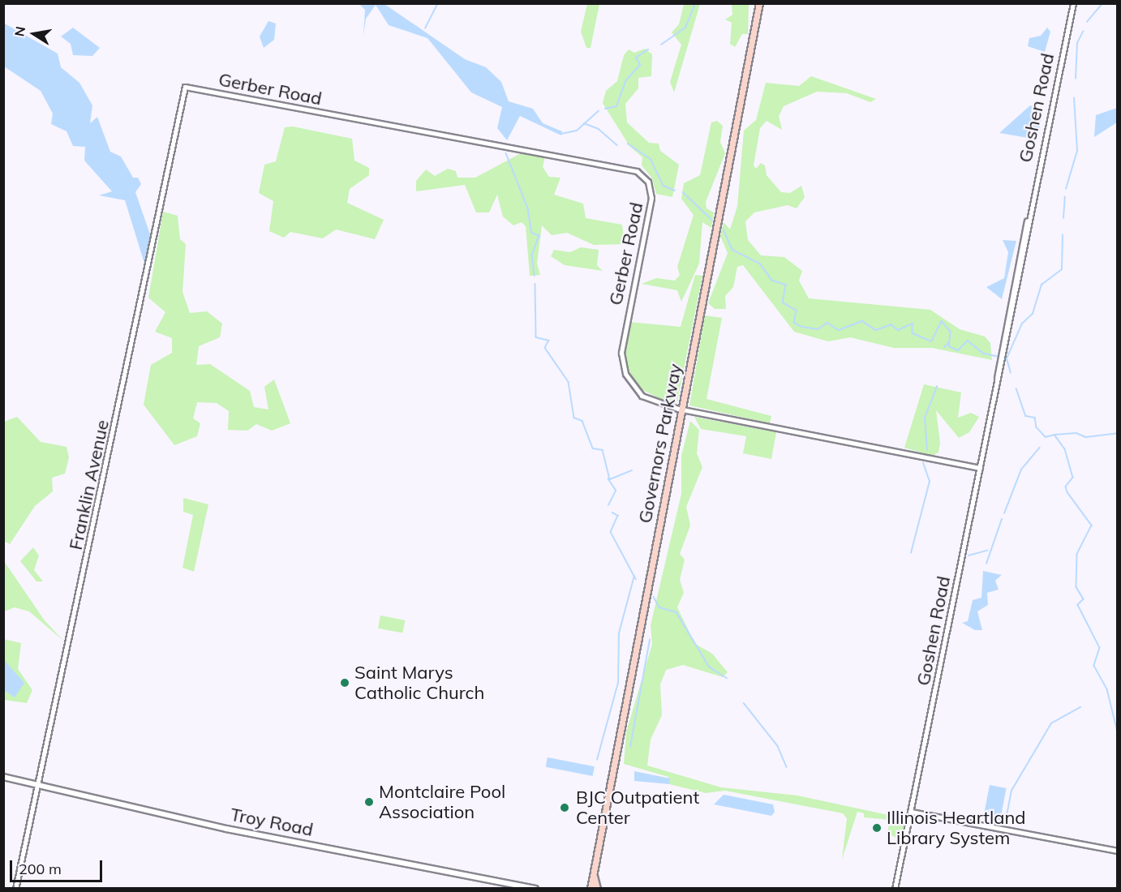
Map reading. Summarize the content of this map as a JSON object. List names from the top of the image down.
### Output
{
  "streets": {
    "main road": ["Governors Parkway", "Troy Road"],
    "street": ["Gerber Road", "Goshen Road", "Franklin Avenue"]
  },
  "crossings": [
    ["Gerber Road", "Goshen Road"],
    ["Gerber Road", "Governors Parkway"],
    ["Gerber Road", "Franklin Avenue"],
    ["Franklin Avenue", "Troy Road"]
  ],
  "places": [
    "Saint Marys Catholic Church",
    "Montclaire Pool Association",
    "BJC Outpatient Center",
    "Illinois Heartland Library System"
  ],
  "scale_bar": "200 m",
  "north": "left"
}
